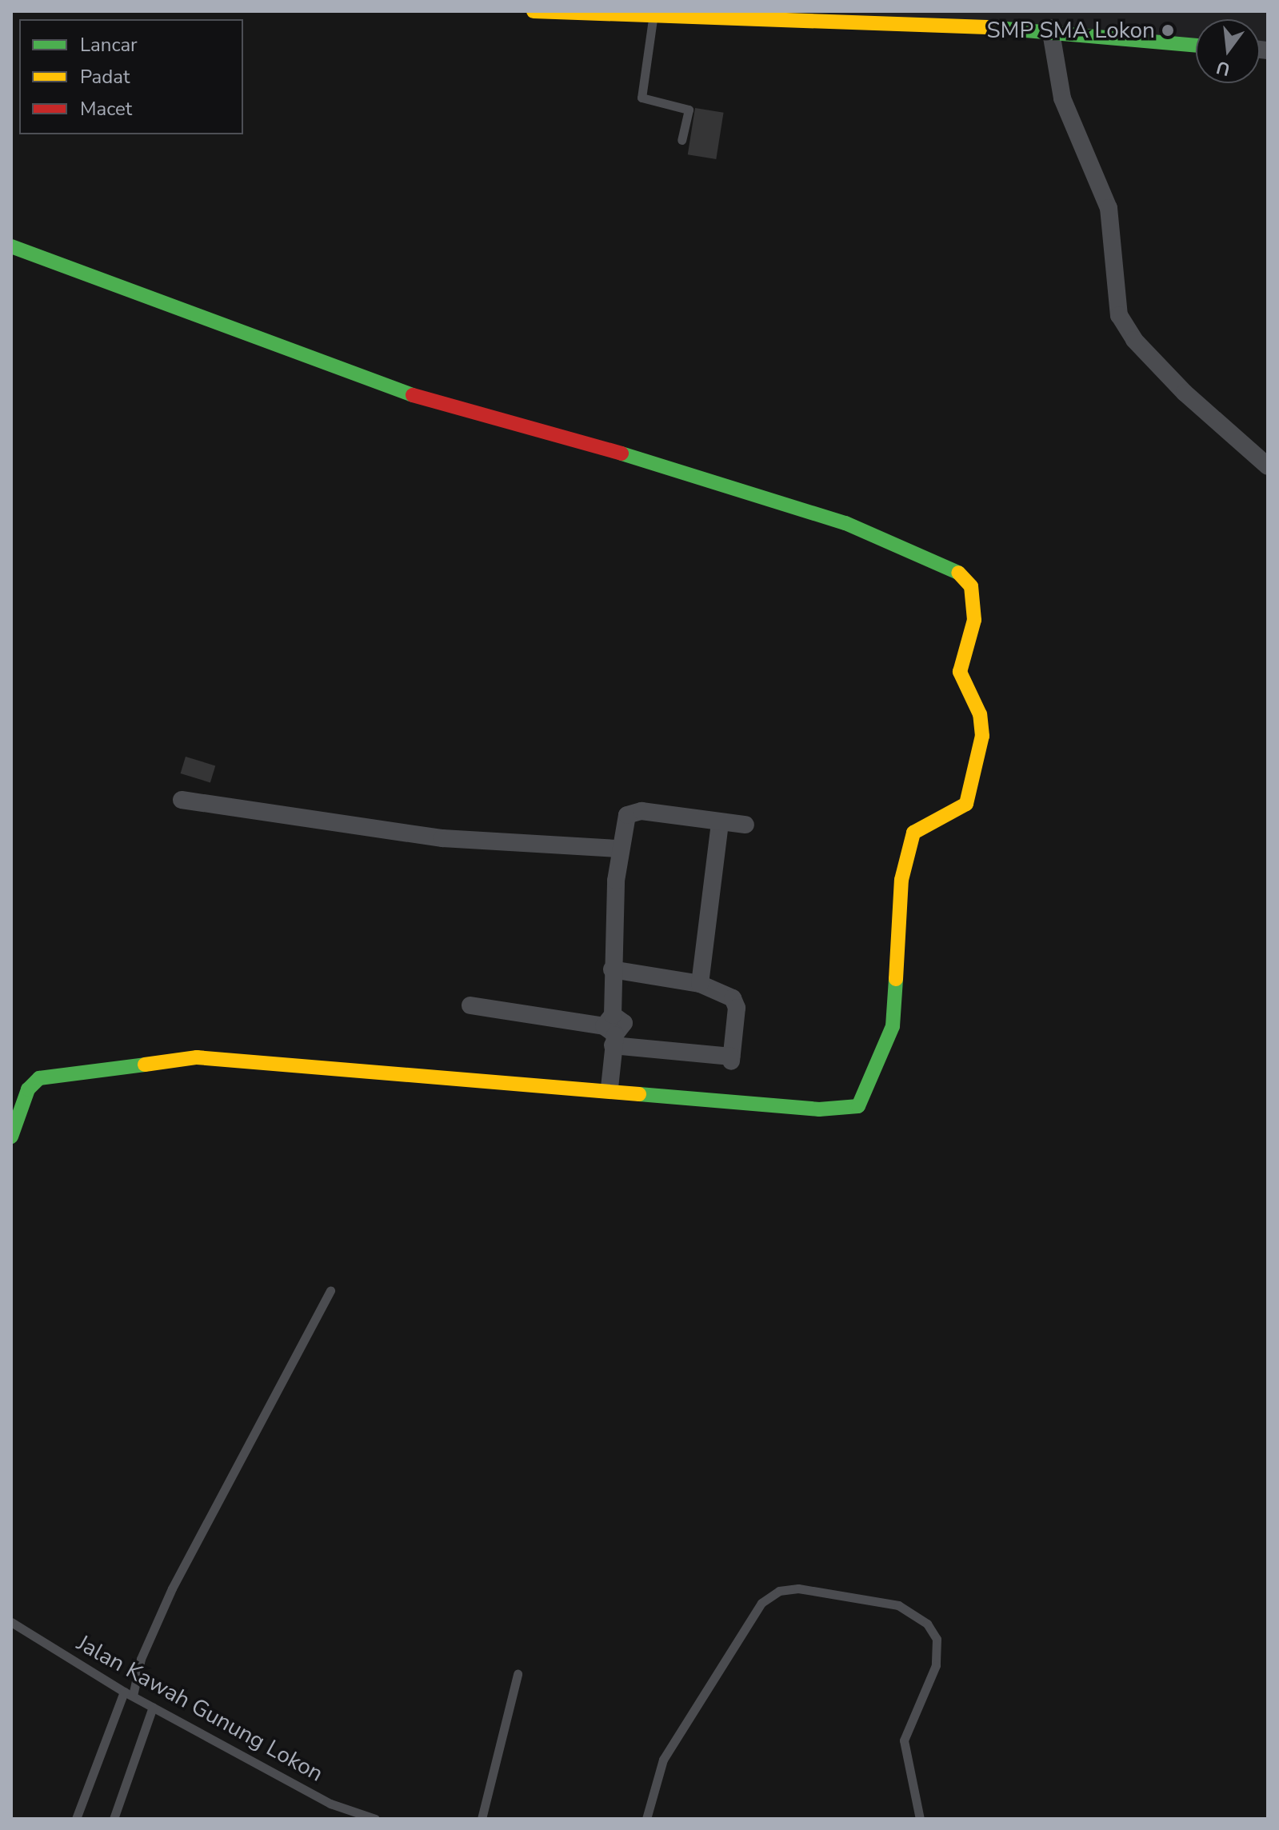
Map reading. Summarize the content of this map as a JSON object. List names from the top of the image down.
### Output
{
  "streets": {
    "lane": ["Jalan Kawah Gunung Lokon"]
  },
  "places": ["SMP SMA Lokon"],
  "legend": ["Lancar", "Padat", "Macet"],
  "north": "bottom"
}
